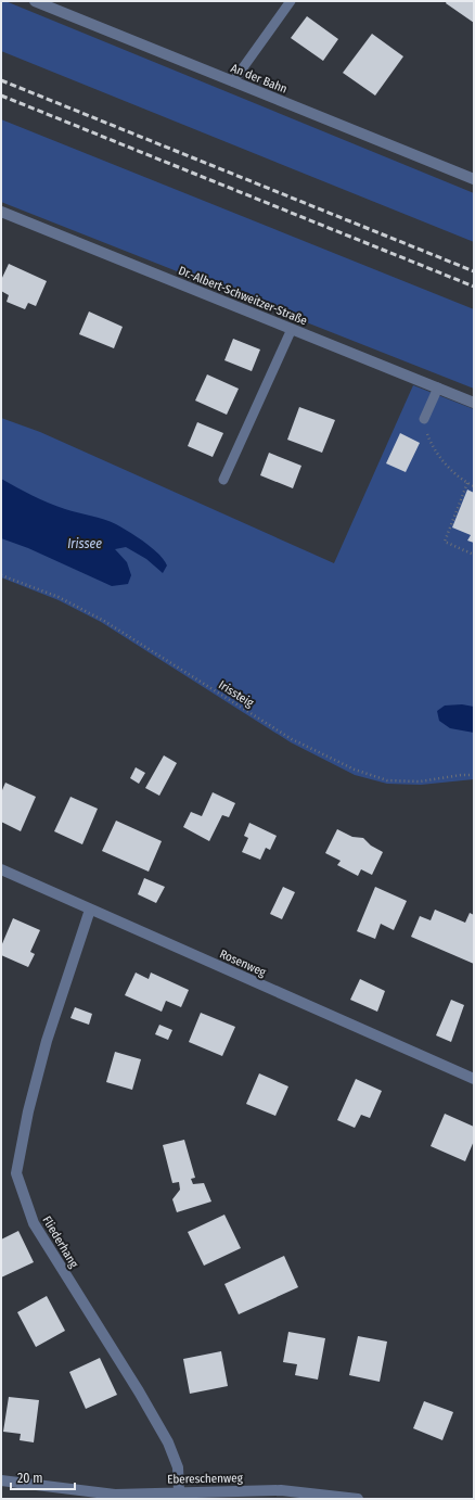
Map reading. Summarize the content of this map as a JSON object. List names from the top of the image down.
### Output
{
  "streets": {
    "street": [
      "An der Bahn",
      "Dr.-Albert-Schweitzer-Straße",
      "Rosenweg",
      "Fliederhang",
      "Ebereschenweg"
    ],
    "path": ["Irissteig"]
  },
  "crossings": [
    ["Rosenweg", "Fliederhang"],
    ["Fliederhang", "Ebereschenweg"]
  ],
  "water": ["Irissee"],
  "scale_bar": "20 m"
}
